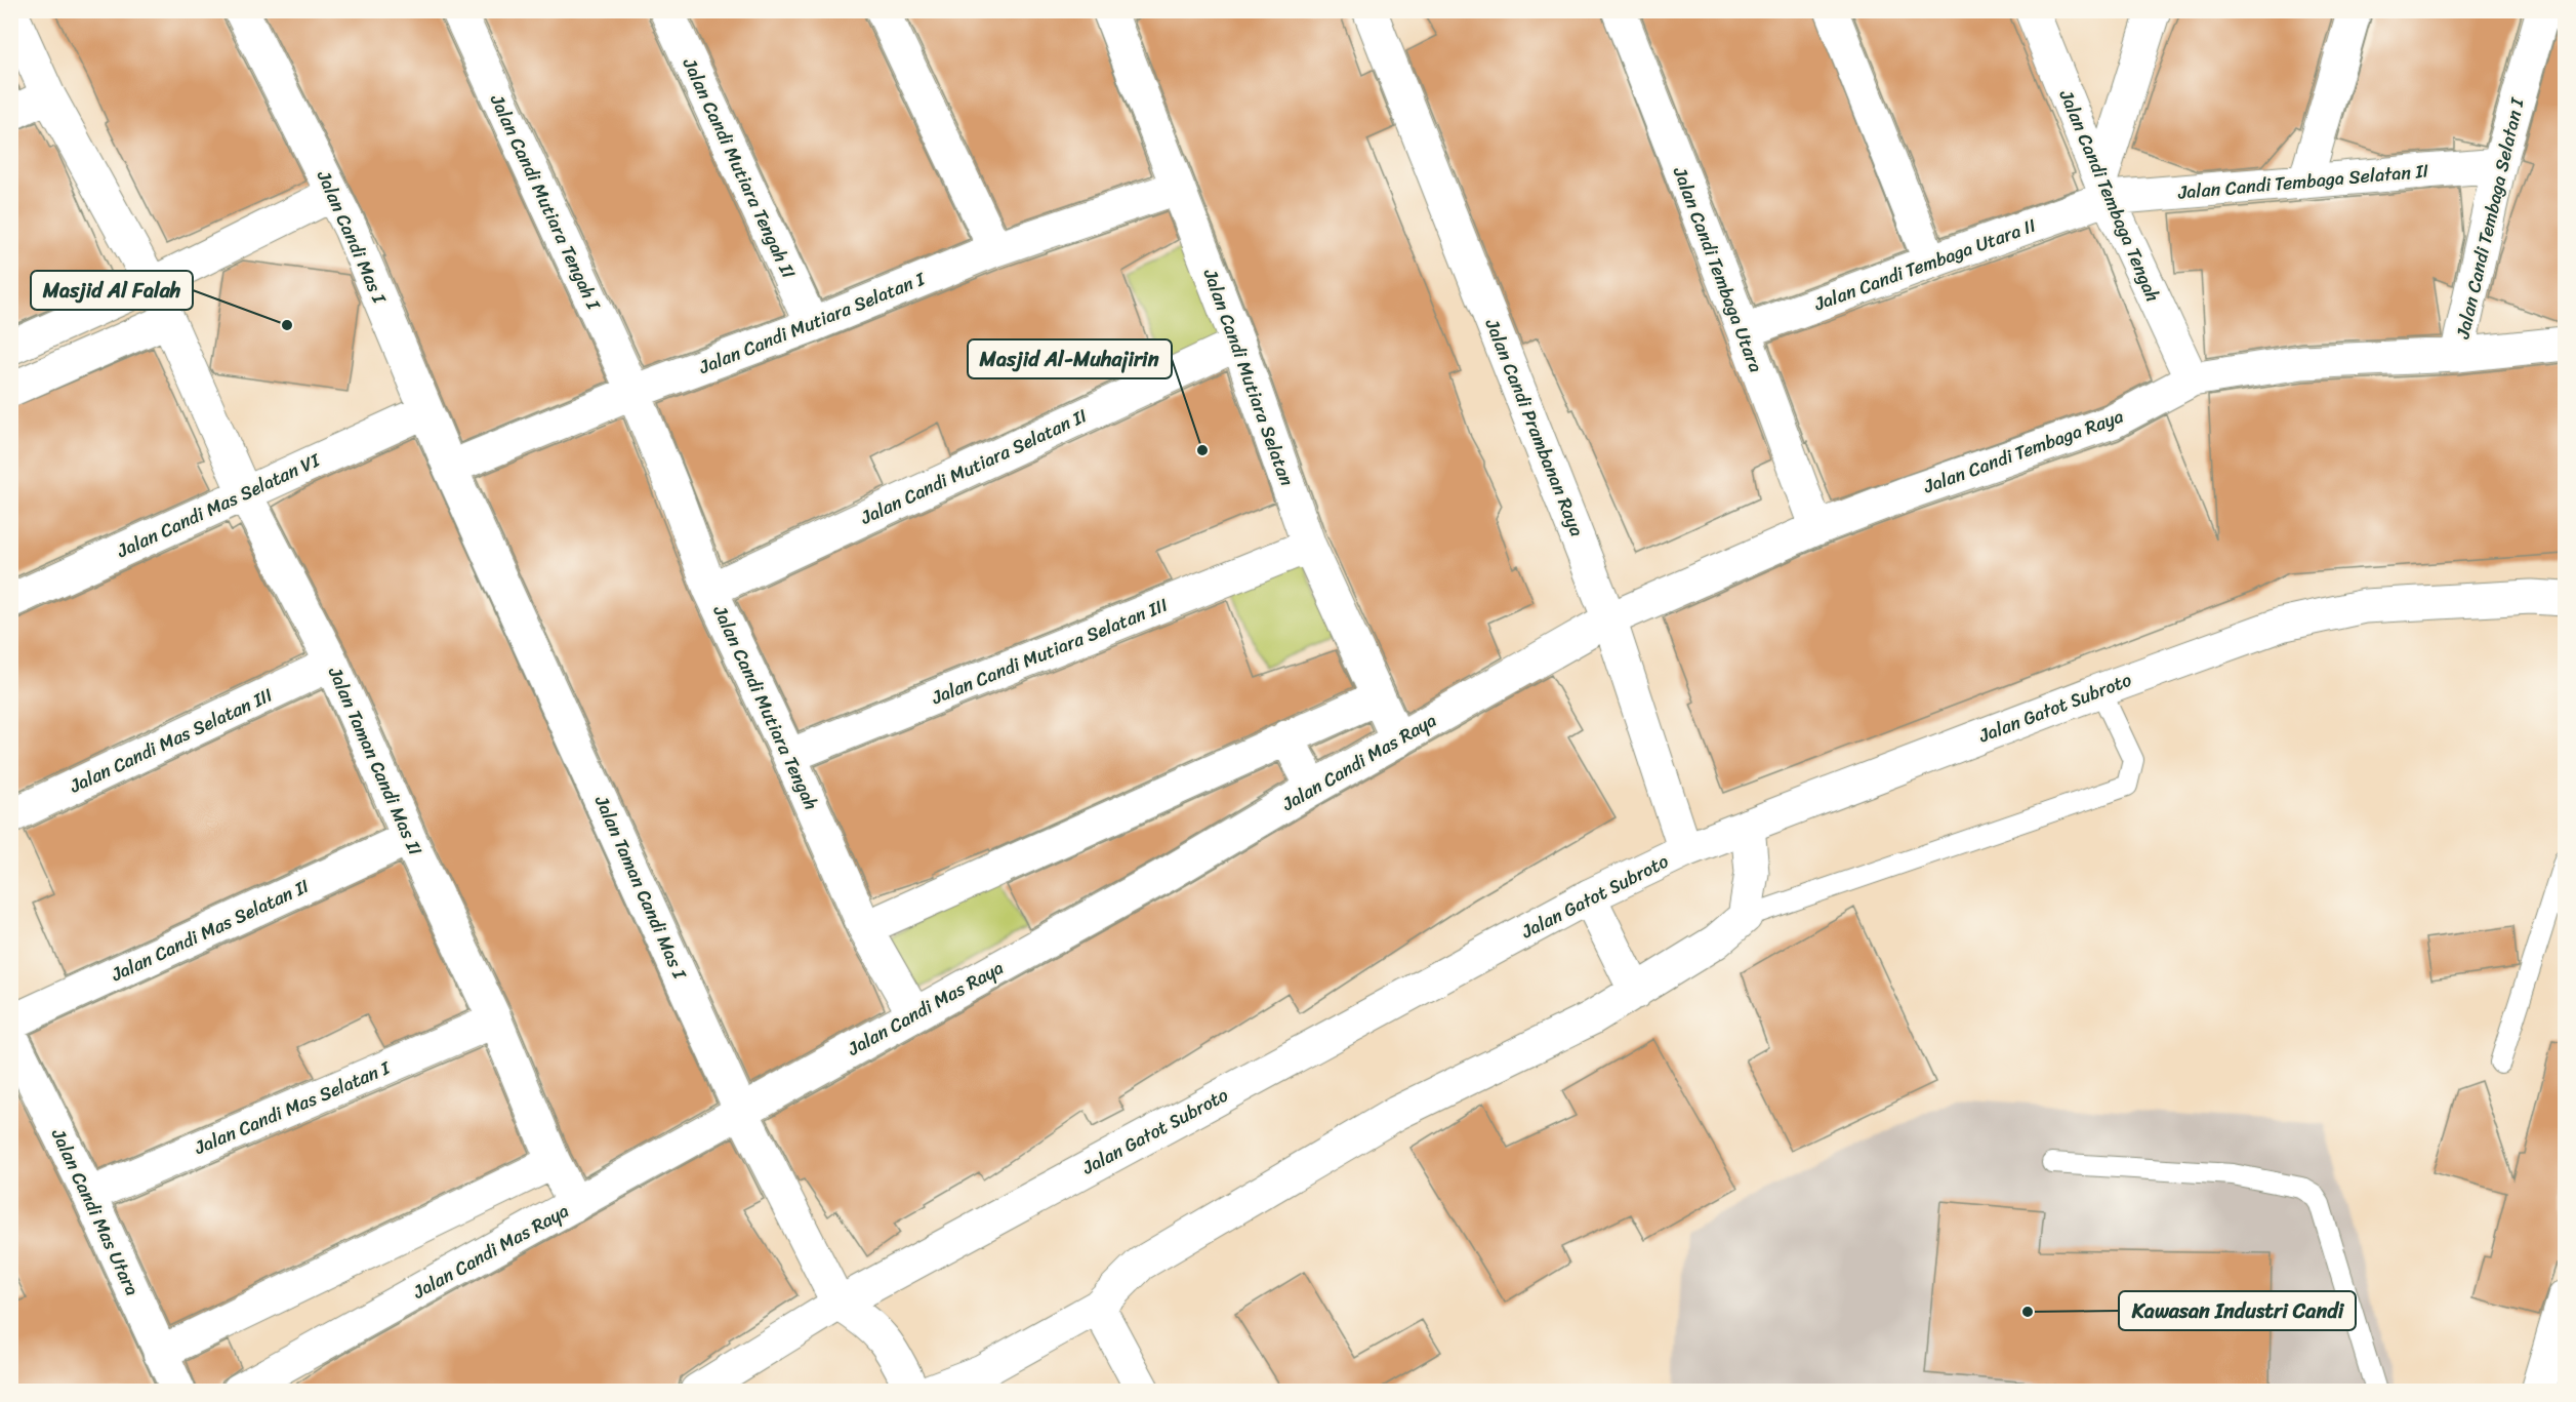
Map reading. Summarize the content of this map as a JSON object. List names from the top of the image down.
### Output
{
  "streets": {
    "street": [
      "Jalan Candi Mutiara Tengah II",
      "Jalan Candi Tembaga Selatan II",
      "Jalan Candi Tembaga Tengah",
      "Jalan Candi Mutiara Tengah I",
      "Jalan Candi Tembaga Selatan I",
      "Jalan Candi Mas I",
      "Jalan Candi Tembaga Utara II",
      "Jalan Candi Tembaga Utara",
      "Jalan Candi Mutiara Selatan I",
      "Jalan Candi Mutiara Selatan",
      "Jalan Candi Prambanan Raya",
      "Jalan Candi Tembaga Raya",
      "Jalan Candi Mutiara Selatan II",
      "Jalan Candi Mas Selatan VI",
      "Jalan Candi Mutiara Selatan III",
      "Jalan Candi Mutiara Tengah",
      "Jalan Gatot Subroto",
      "Jalan Candi Mas Selatan III",
      "Jalan Taman Candi Mas II",
      "Jalan Candi Mas Raya",
      "Jalan Taman Candi Mas I",
      "Jalan Candi Mas Selatan II",
      "Jalan Candi Mas Selatan I",
      "Jalan Candi Mas Utara"
    ]
  },
  "crossings": [
    ["Jalan Candi Mutiara Tengah II", "Jalan Candi Mutiara Selatan I"],
    ["Jalan Candi Tembaga Selatan II", "Jalan Candi Tembaga Tengah"],
    ["Jalan Candi Tembaga Selatan II", "Jalan Candi Tembaga Selatan I"],
    ["Jalan Candi Tembaga Selatan II", "Jalan Candi Tembaga Utara II"],
    ["Jalan Candi Tembaga Tengah", "Jalan Candi Tembaga Utara II"],
    ["Jalan Candi Tembaga Tengah", "Jalan Candi Tembaga Raya"],
    ["Jalan Candi Mutiara Tengah I", "Jalan Candi Mutiara Selatan I"],
    ["Jalan Candi Mutiara Tengah I", "Jalan Candi Mutiara Tengah"],
    ["Jalan Candi Tembaga Selatan I", "Jalan Candi Tembaga Raya"],
    ["Jalan Candi Mas I", "Jalan Candi Mutiara Selatan I"],
    ["Jalan Candi Mas I", "Jalan Candi Mas Selatan VI"],
    ["Jalan Candi Mas I", "Jalan Taman Candi Mas I"],
    ["Jalan Candi Tembaga Utara II", "Jalan Candi Tembaga Utara"],
    ["Jalan Candi Tembaga Utara", "Jalan Candi Tembaga Raya"],
    ["Jalan Candi Mutiara Selatan I", "Jalan Candi Mutiara Selatan"],
    ["Jalan Candi Mutiara Selatan I", "Jalan Candi Mutiara Tengah"],
    ["Jalan Candi Mutiara Selatan I", "Jalan Taman Candi Mas I"],
    ["Jalan Candi Mutiara Selatan", "Jalan Candi Mutiara Selatan II"],
    ["Jalan Candi Mutiara Selatan", "Jalan Candi Mutiara Selatan III"],
    ["Jalan Candi Mutiara Selatan", "Jalan Candi Mas Raya"],
    ["Jalan Candi Prambanan Raya", "Jalan Candi Tembaga Raya"],
    ["Jalan Candi Prambanan Raya", "Jalan Gatot Subroto"],
    ["Jalan Candi Prambanan Raya", "Jalan Candi Mas Raya"],
    ["Jalan Candi Tembaga Raya", "Jalan Candi Mas Raya"],
    ["Jalan Candi Mutiara Selatan II", "Jalan Candi Mutiara Tengah"],
    ["Jalan Candi Mas Selatan VI", "Jalan Taman Candi Mas II"],
    ["Jalan Candi Mutiara Selatan III", "Jalan Candi Mutiara Tengah"],
    ["Jalan Candi Mutiara Tengah", "Jalan Candi Mas Raya"],
    ["Jalan Gatot Subroto", "Jalan Taman Candi Mas I"],
    ["Jalan Candi Mas Selatan III", "Jalan Taman Candi Mas II"],
    ["Jalan Taman Candi Mas II", "Jalan Candi Mas Raya"],
    ["Jalan Taman Candi Mas II", "Jalan Candi Mas Selatan II"],
    ["Jalan Taman Candi Mas II", "Jalan Candi Mas Selatan I"],
    ["Jalan Candi Mas Raya", "Jalan Taman Candi Mas I"],
    ["Jalan Candi Mas Selatan I", "Jalan Candi Mas Utara"]
  ],
  "places": ["Masjid Al Falah", "Masjid Al-Muhajirin", "Kawasan Industri Candi"]
}
